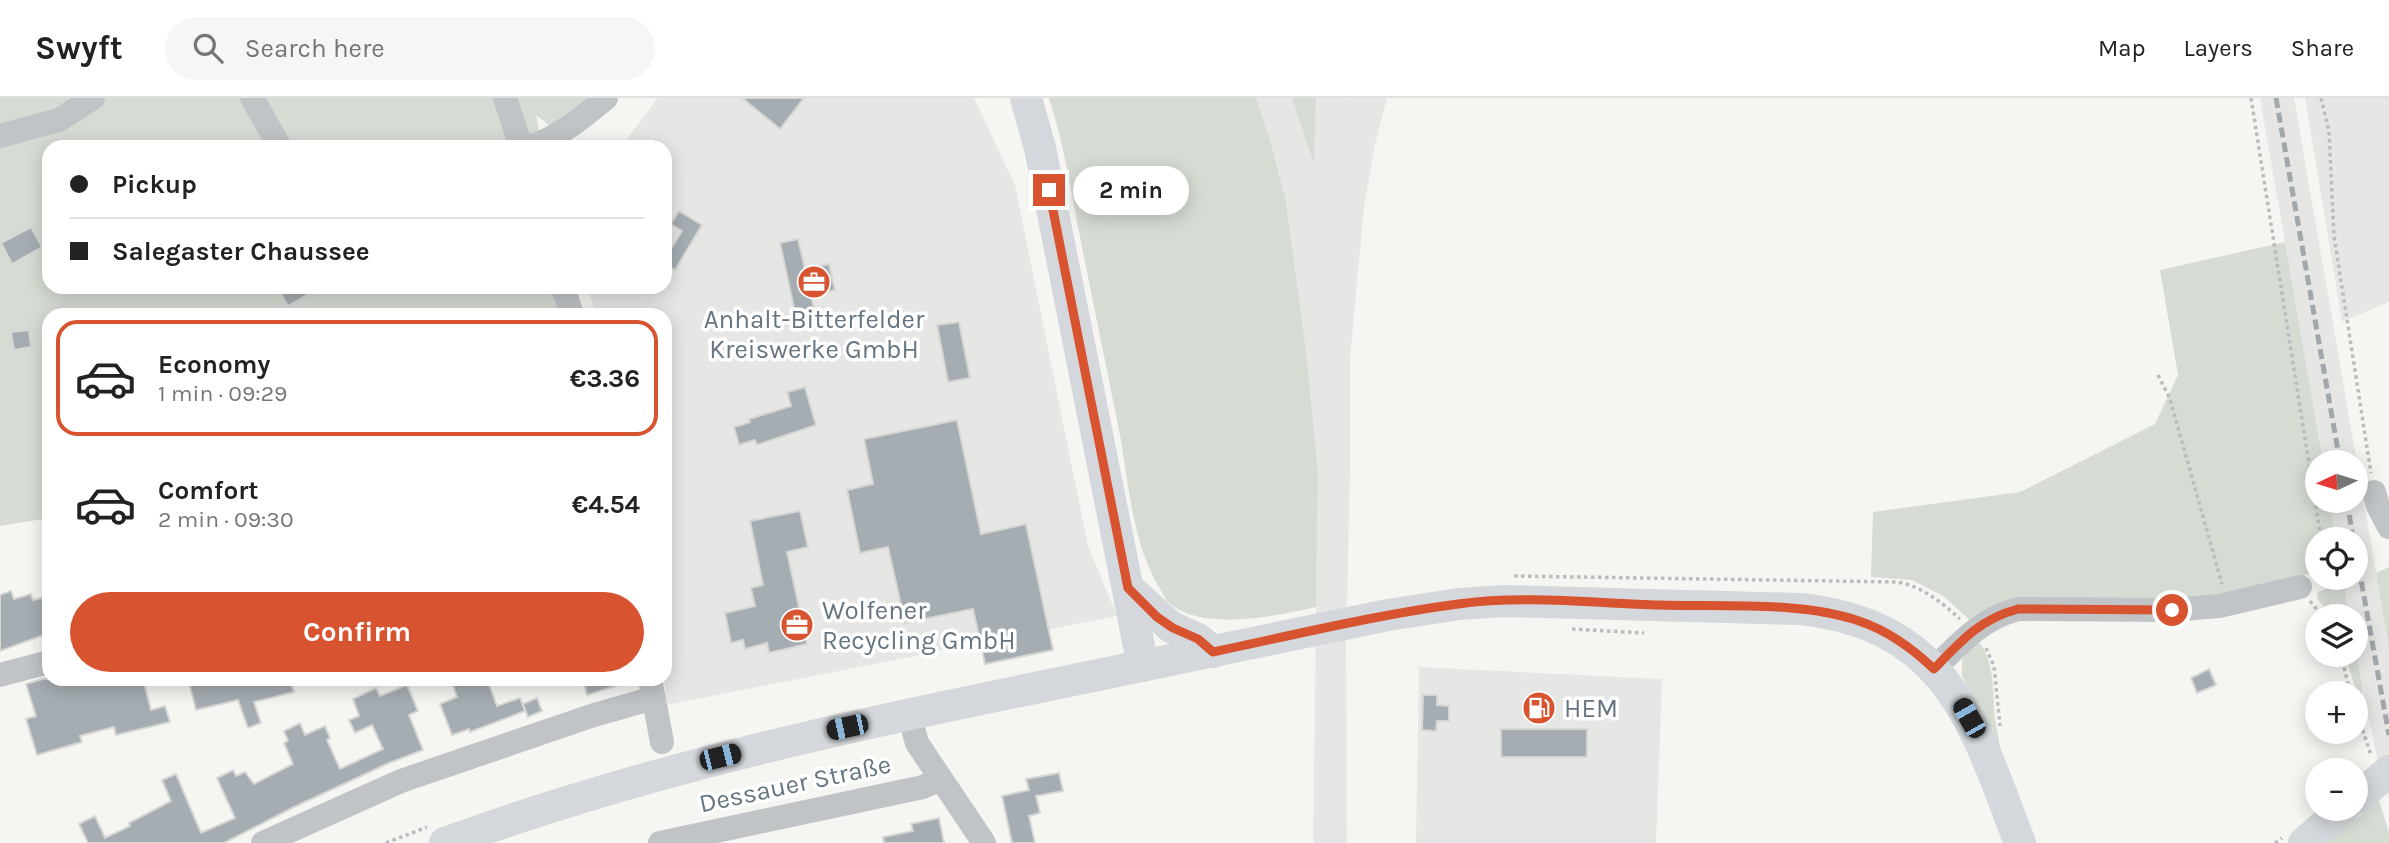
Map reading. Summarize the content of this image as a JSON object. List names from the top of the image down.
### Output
{
  "streets": {
    "street": ["Dessauer Straße"]
  },
  "places": {
    "office": ["Anhalt-Bitterfelder Kreiswerke GmbH", "Wolfener Recycling GmbH"],
    "fuel station": ["HEM"]
  },
  "north": "left",
  "page": {
    "header": "Swyft",
    "search": "Search here",
    "nav": ["Map", "Layers", "Share"],
    "banner": ["Pickup", "Salegaster Chaussee"],
    "bubble": "2 min",
    "list": [
      {
        "name": "Economy",
        "note": "1 min · 09:29",
        "value": "€3.36"
      },
      {
        "name": "Comfort",
        "note": "2 min · 09:30",
        "value": "€4.54"
      }
    ],
    "map_buttons": ["+", "−"],
    "buttons": "Confirm"
  }
}
